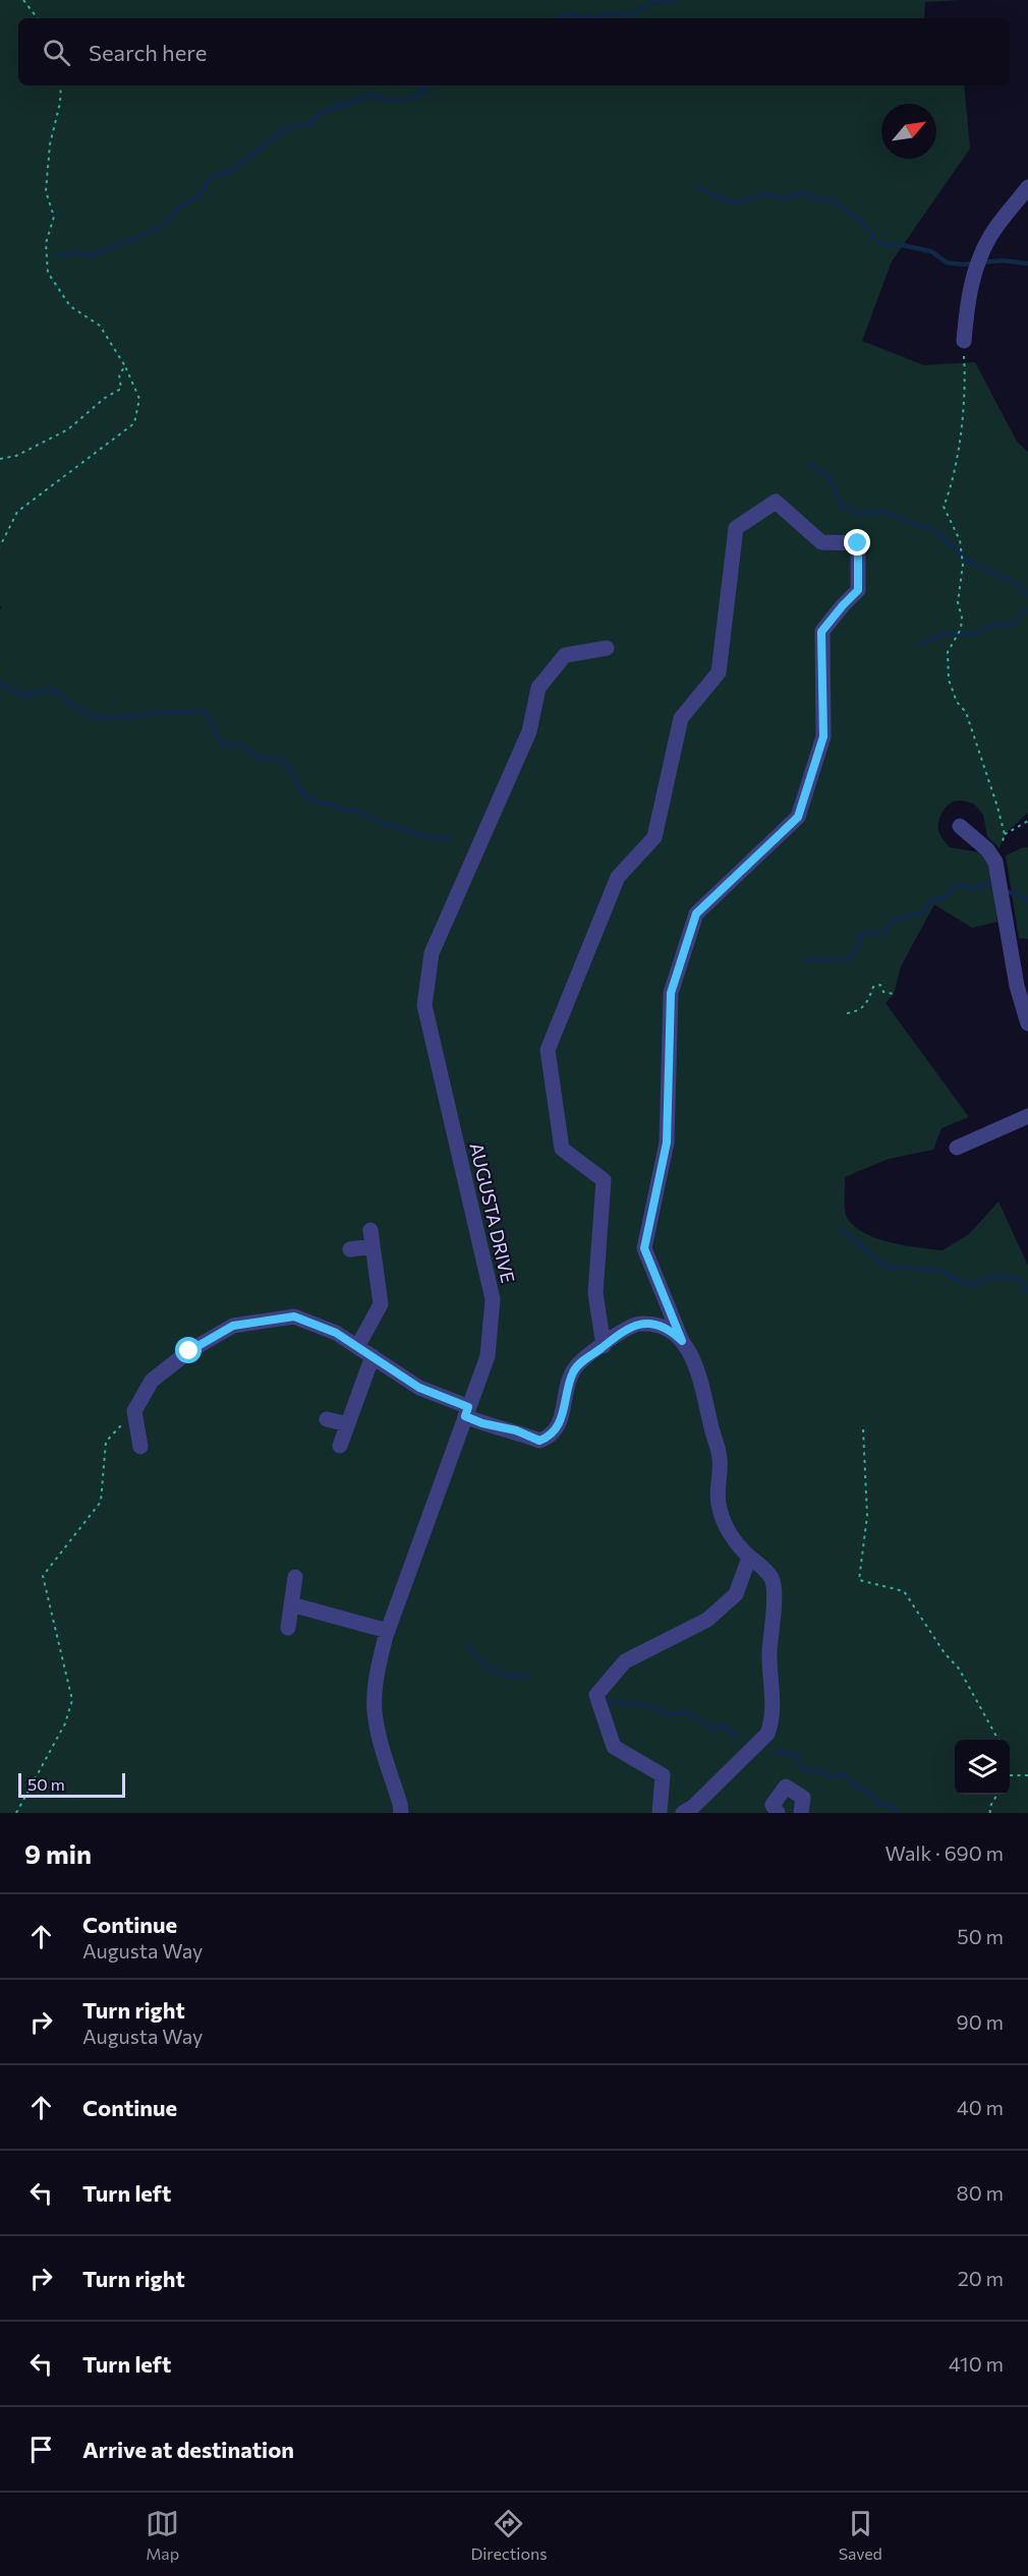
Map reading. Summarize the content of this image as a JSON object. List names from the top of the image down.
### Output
{
  "streets": {
    "street": ["AUGUSTA DRIVE"]
  },
  "scale_bar": "50 m",
  "north": "top right",
  "page": {
    "search": "Search here",
    "scale": "50 m",
    "heading": ["9 min", "Walk · 690 m"],
    "list": [
      ["Continue", "Augusta Way", "50 m"],
      ["Turn right", "Augusta Way", "90 m"],
      ["Continue", "40 m"],
      ["Turn left", "80 m"],
      ["Turn right", "20 m"],
      ["Turn left", "410 m"],
      "Arrive at destination"
    ],
    "nav": ["Map", "Directions", "Saved"]
  }
}
